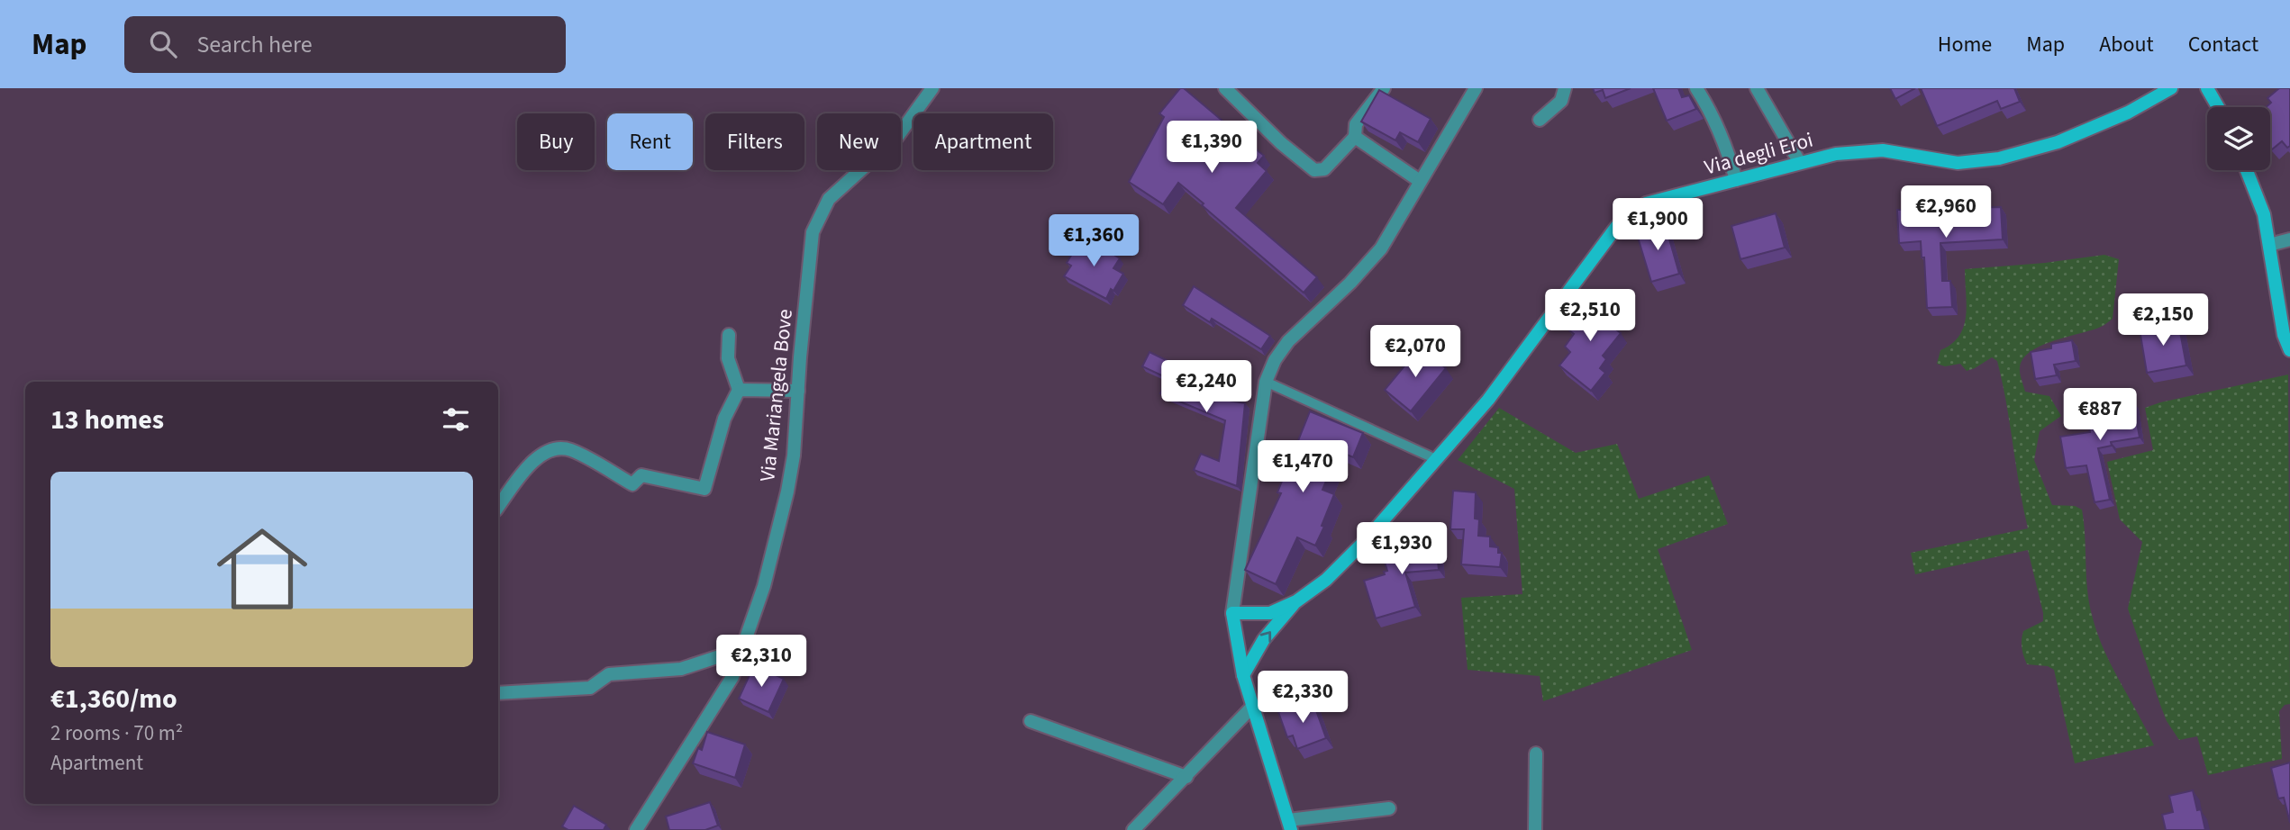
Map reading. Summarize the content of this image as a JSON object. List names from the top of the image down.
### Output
{
  "streets": {
    "street": ["Via degli Eroi", "Via Mariangela Bove"]
  },
  "page": {
    "header": "Map",
    "search": "Search here",
    "nav": [
      "Home",
      "Map",
      "About",
      "Contact"
    ],
    "chip": [
      "Buy",
      "Rent",
      "Filters",
      "New",
      "Apartment"
    ],
    "price": [
      "€1,390",
      "€2,960",
      "€1,900",
      "€1,360",
      "€2,510",
      "€2,150",
      "€2,070",
      "€2,240",
      "€887",
      "€1,470",
      "€1,930",
      "€2,310",
      "€2,330"
    ],
    "heading": "13 homes",
    "list": [
      {
        "name": "€1,360/mo",
        "note": "2 rooms · 70 m² · Apartment"
      }
    ]
  }
}
